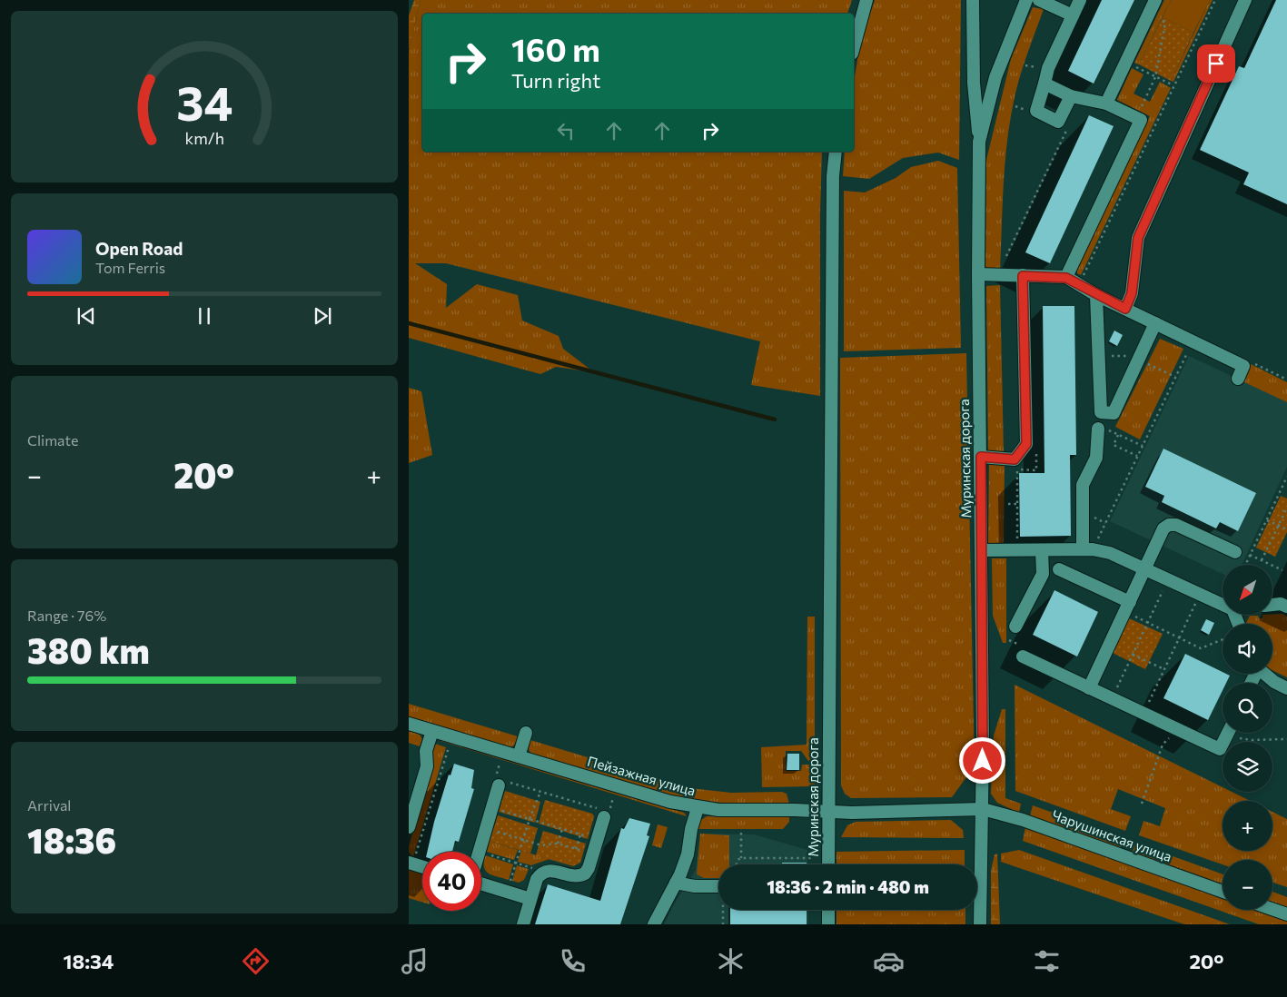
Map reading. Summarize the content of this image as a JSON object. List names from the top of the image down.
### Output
{
  "streets": {
    "street": ["Муринская дорога", "Пейзажная улица", "Чарушинская улица"]
  },
  "crossings": [
    ["Муринская дорога", "Пейзажная улица"],
    ["Муринская дорога", "Чарушинская улица"],
    ["Пейзажная улица", "Чарушинская улица"]
  ],
  "north": "bottom left",
  "page": {
    "turn": ["160 m", "Turn right"],
    "song": ["Open Road", "Tom Ferris"],
    "tile": [
      "Climate",
      ["Range · 76%", "380 km"],
      ["Arrival", "18:36"]
    ],
    "heat": ["−", "20°", "+"],
    "map_buttons": ["+", "−"],
    "limit": "40",
    "trip": "18:36 · 2 min · 480 m",
    "tabs": ["18:34", "20°"],
    "gauge": ["34", "km/h"]
  }
}
